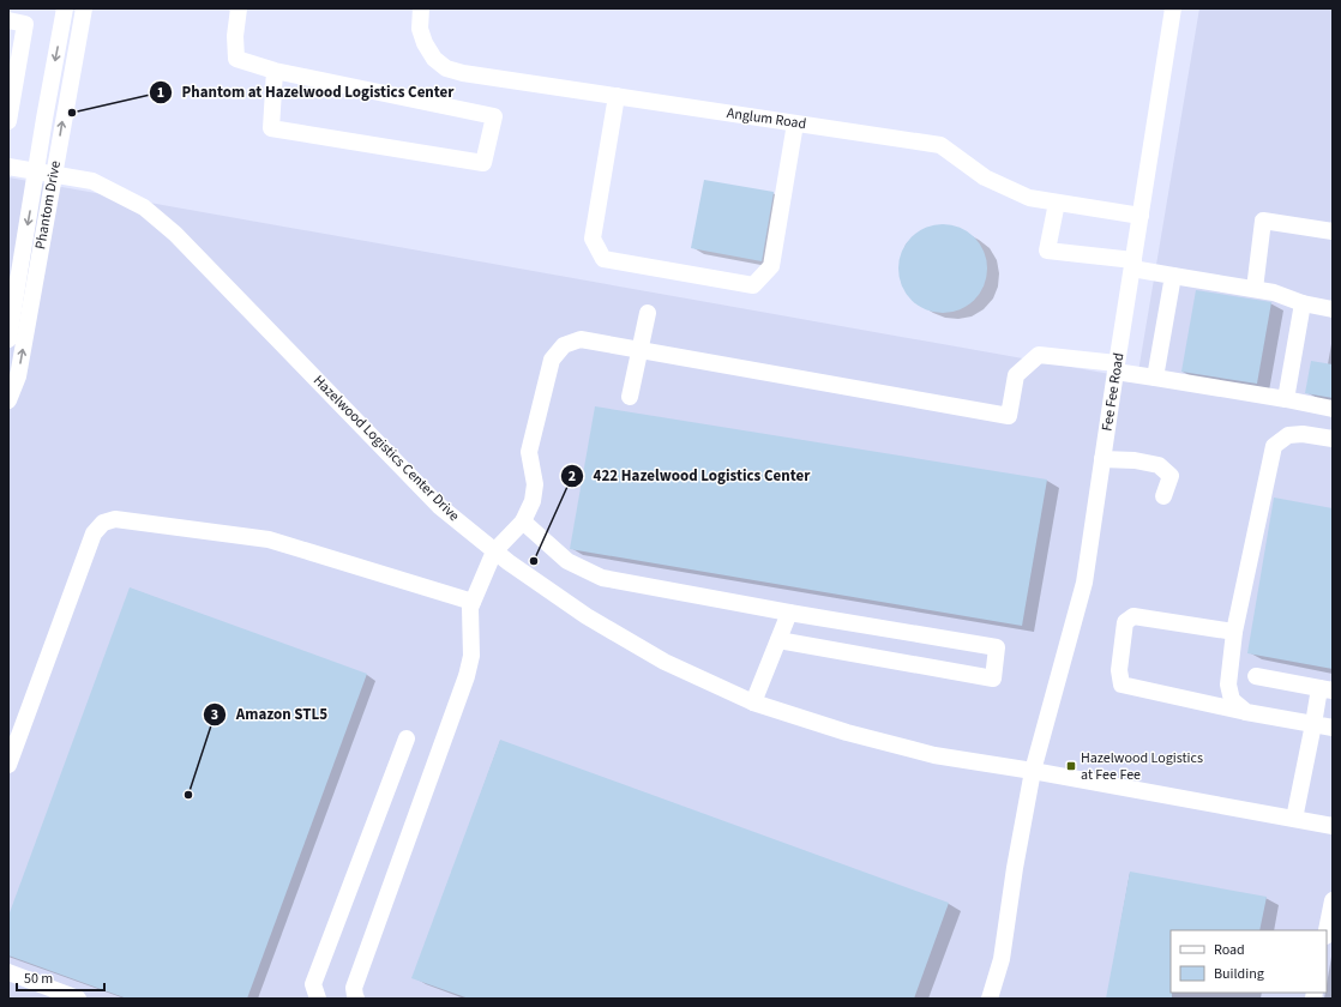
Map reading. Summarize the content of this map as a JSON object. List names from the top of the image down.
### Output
{
  "streets": {
    "street": [
      "Anglum Road",
      "Phantom Drive",
      "Fee Fee Road",
      "Hazelwood Logistics Center Drive"
    ]
  },
  "crossings": [
    ["Anglum Road", "Fee Fee Road"],
    ["Phantom Drive", "Hazelwood Logistics Center Drive"],
    ["Fee Fee Road", "Hazelwood Logistics Center Drive"]
  ],
  "places": {
    "other": ["Phantom at Hazelwood Logistics Center", "422 Hazelwood Logistics Center", "Amazon STL5"],
    "transit": ["Hazelwood Logistics at Fee Fee"]
  },
  "legend": ["Road", "Building"],
  "scale_bar": "50 m"
}
